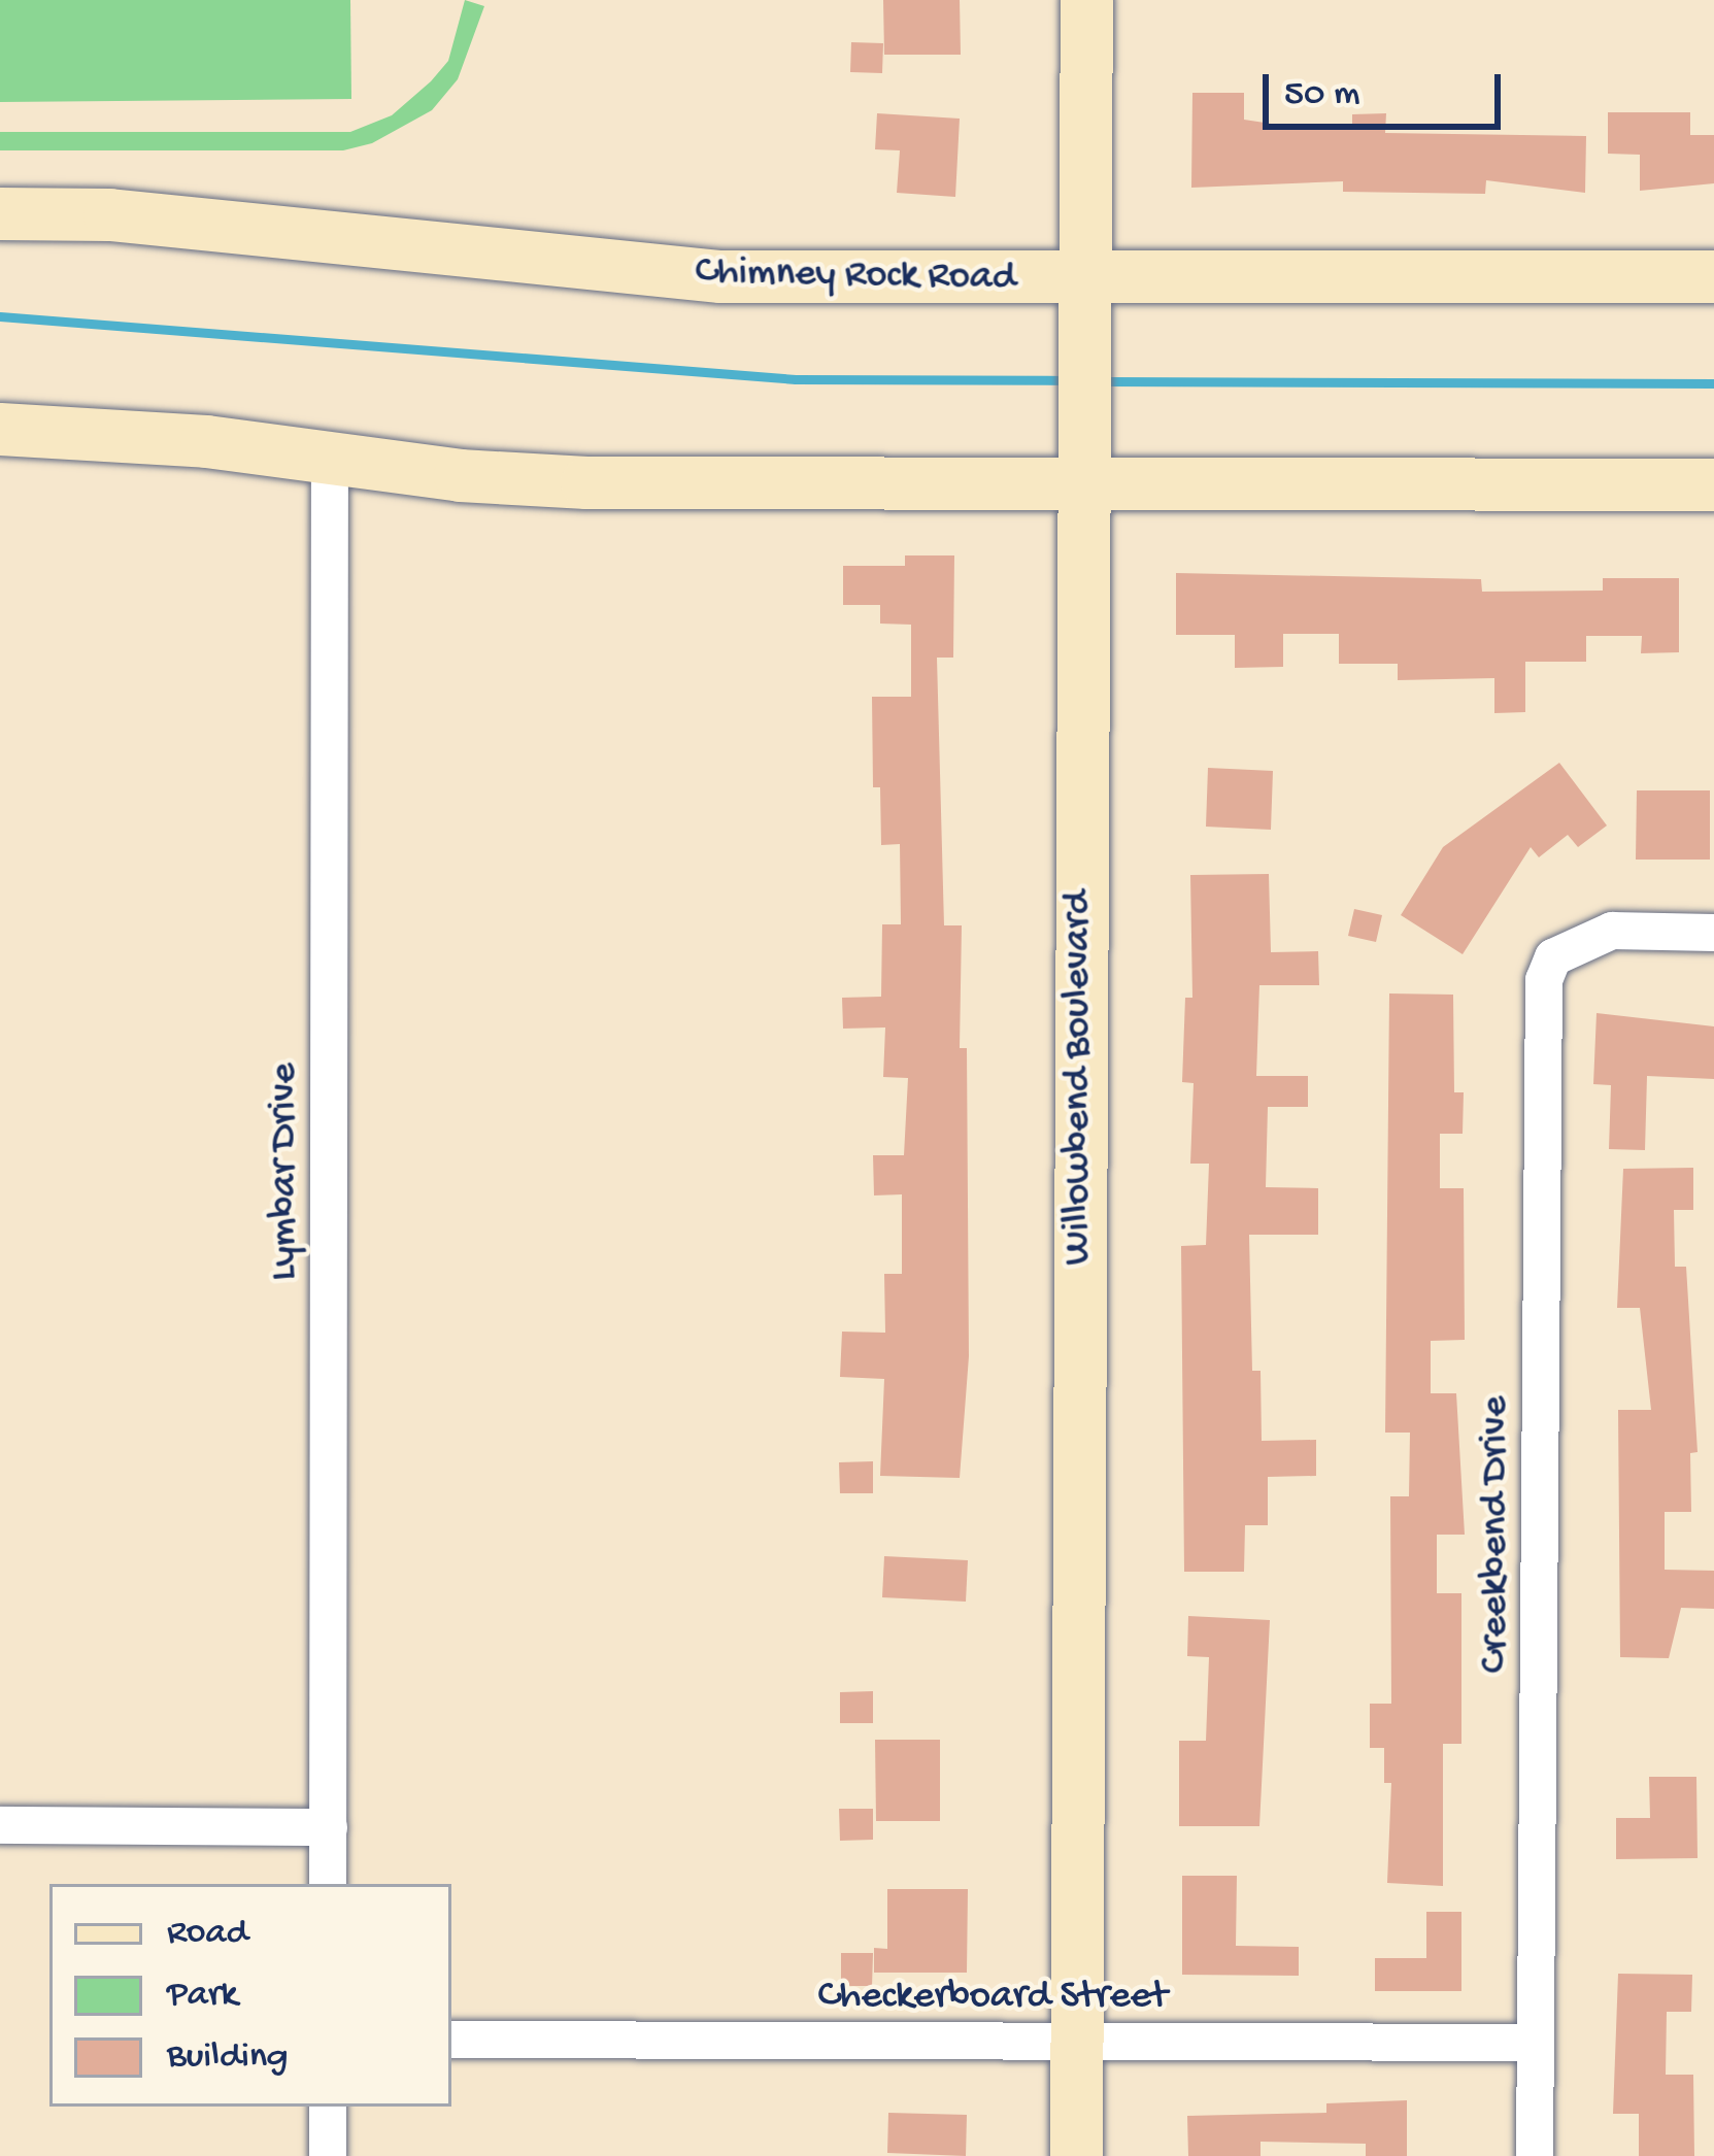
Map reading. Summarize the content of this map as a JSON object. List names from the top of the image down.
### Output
{
  "streets": {
    "main road": ["Chimney Rock Road", "Willowbend Boulevard"],
    "street": ["Lymbar Drive", "Creekbend Drive", "Checkerboard Street"]
  },
  "crossings": [
    ["Chimney Rock Road", "Willowbend Boulevard"],
    ["Willowbend Boulevard", "Checkerboard Street"],
    ["Creekbend Drive", "Checkerboard Street"]
  ],
  "legend": ["Road", "Park", "Building"],
  "scale_bar": "50 m"
}
